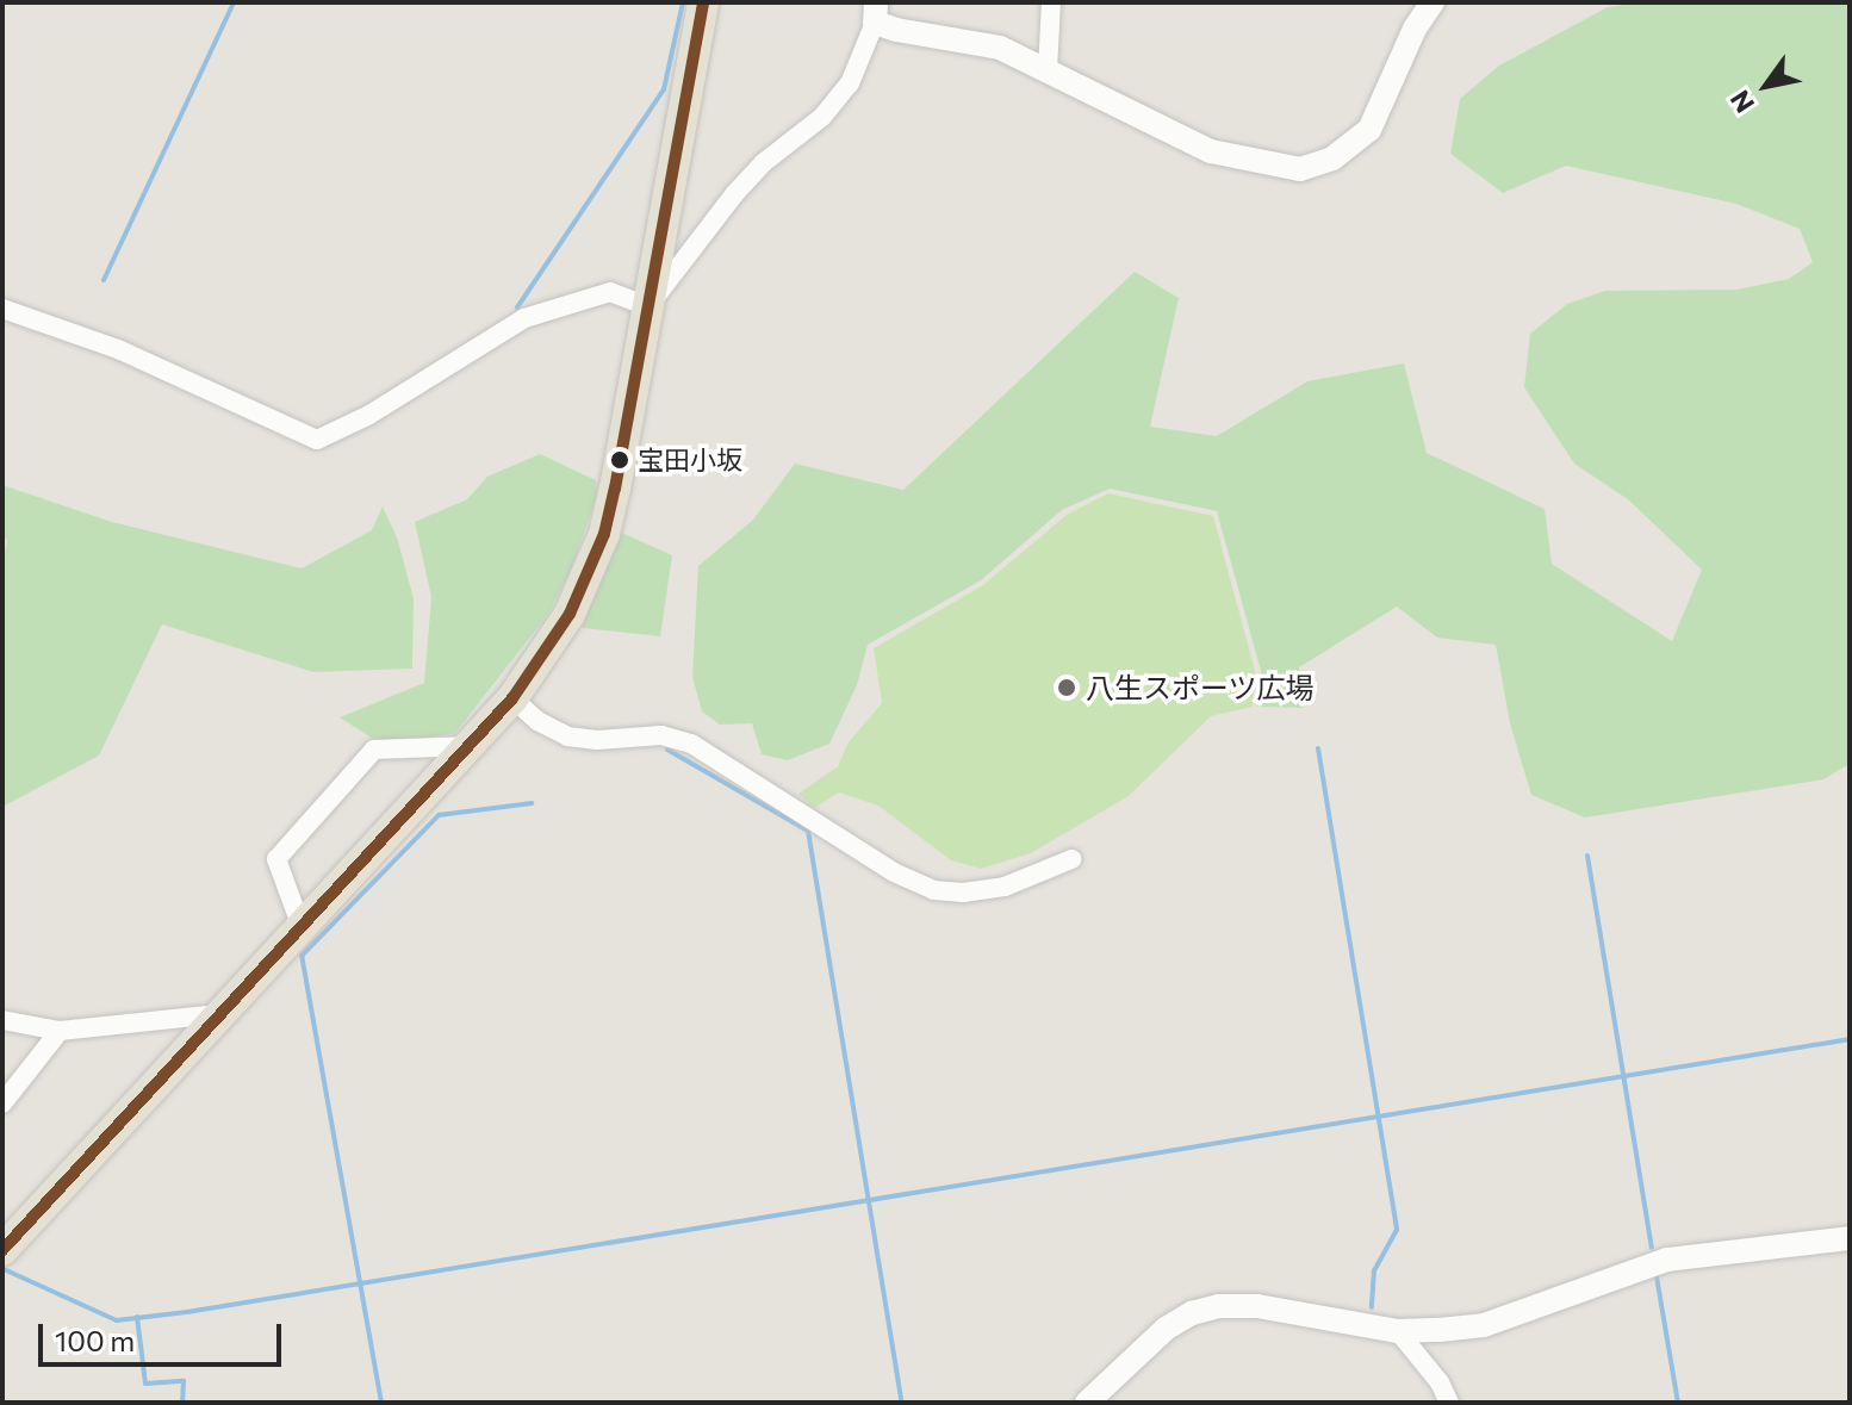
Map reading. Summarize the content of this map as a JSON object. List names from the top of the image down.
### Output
{
  "places": ["宝田小坂", "八生スポーツ広場"],
  "scale_bar": "100 m",
  "north": "bottom left"
}
